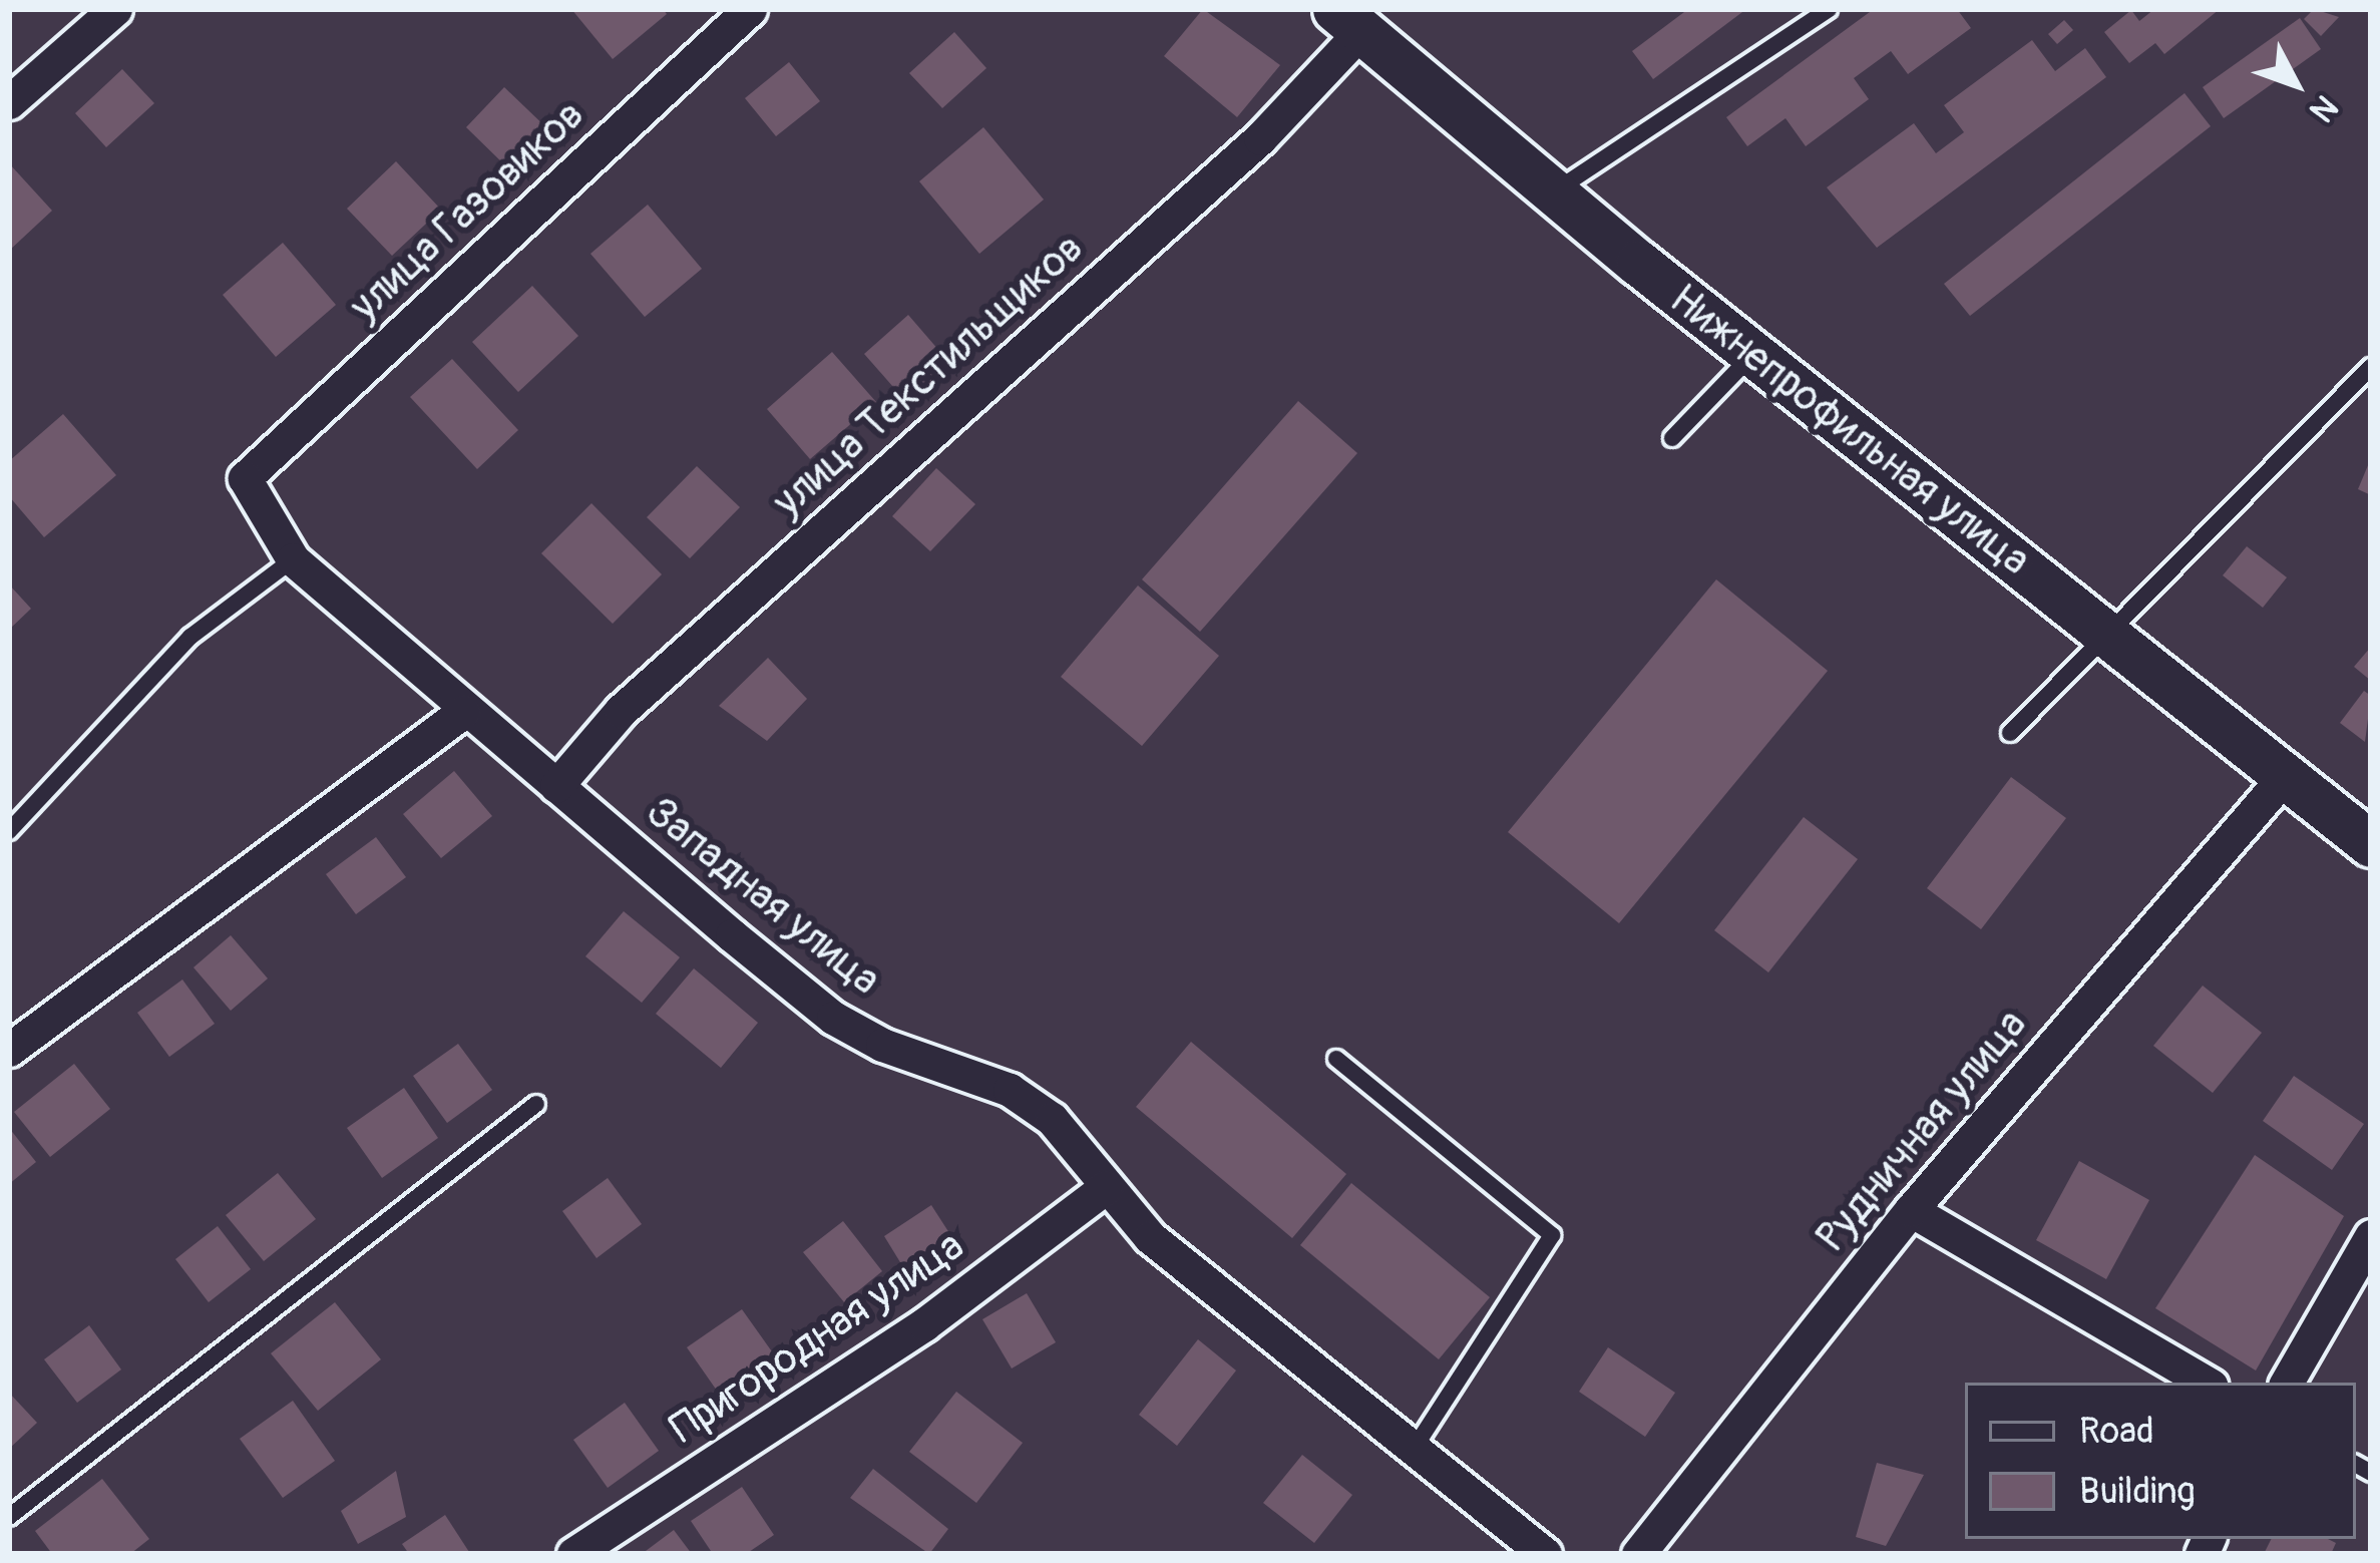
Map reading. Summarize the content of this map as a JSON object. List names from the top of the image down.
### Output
{
  "streets": {
    "street": [
      "улица Газовиков",
      "улица Текстильщиков",
      "Нижнепрофильная улица",
      "Западная улица",
      "Рудничная улица",
      "Пригородная улица"
    ]
  },
  "crossings": [
    ["улица Газовиков", "Западная улица"],
    ["улица Текстильщиков", "Нижнепрофильная улица"],
    ["улица Текстильщиков", "Западная улица"],
    ["Нижнепрофильная улица", "Рудничная улица"],
    ["Западная улица", "Пригородная улица"]
  ],
  "legend": ["Road", "Building"],
  "north": "bottom right"
}
